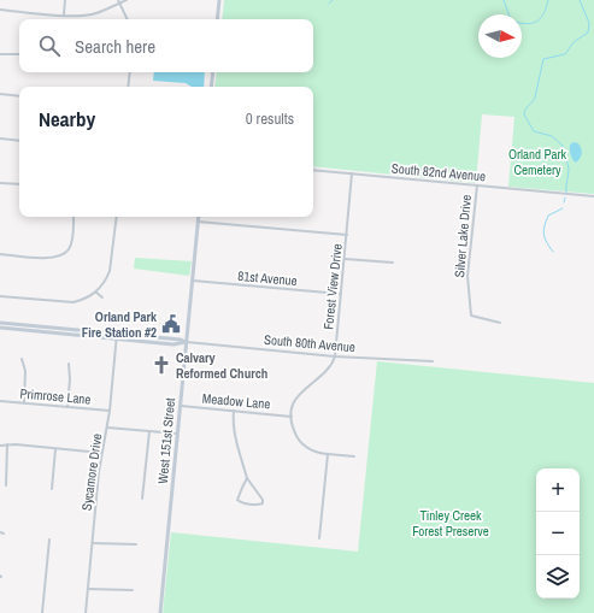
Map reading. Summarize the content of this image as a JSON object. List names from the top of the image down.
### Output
{
  "streets": {
    "street": [
      "South 82nd Avenue",
      "Silver Lake Drive",
      "81st Avenue",
      "Forest View Drive",
      "South 80th Avenue",
      "Primrose Lane",
      "Meadow Lane",
      "West 151st Street",
      "Sycamore Drive"
    ]
  },
  "crossings": [
    ["South 82nd Avenue", "Silver Lake Drive"],
    ["South 82nd Avenue", "Forest View Drive"],
    ["81st Avenue", "Forest View Drive"],
    ["81st Avenue", "West 151st Street"],
    ["Forest View Drive", "South 80th Avenue"],
    ["South 80th Avenue", "West 151st Street"],
    ["South 80th Avenue", "Sycamore Drive"],
    ["Primrose Lane", "Sycamore Drive"],
    ["Meadow Lane", "West 151st Street"]
  ],
  "parks": ["Orland Park Cemetery", "Tinley Creek Forest Preserve"],
  "places": {
    "public building": ["Orland Park Fire Station #2"],
    "church": ["Calvary Reformed Church"]
  },
  "north": "right",
  "page": {
    "search": "Search here",
    "heading": ["Nearby", "0 results"],
    "map_buttons": ["+", "−"]
  }
}
